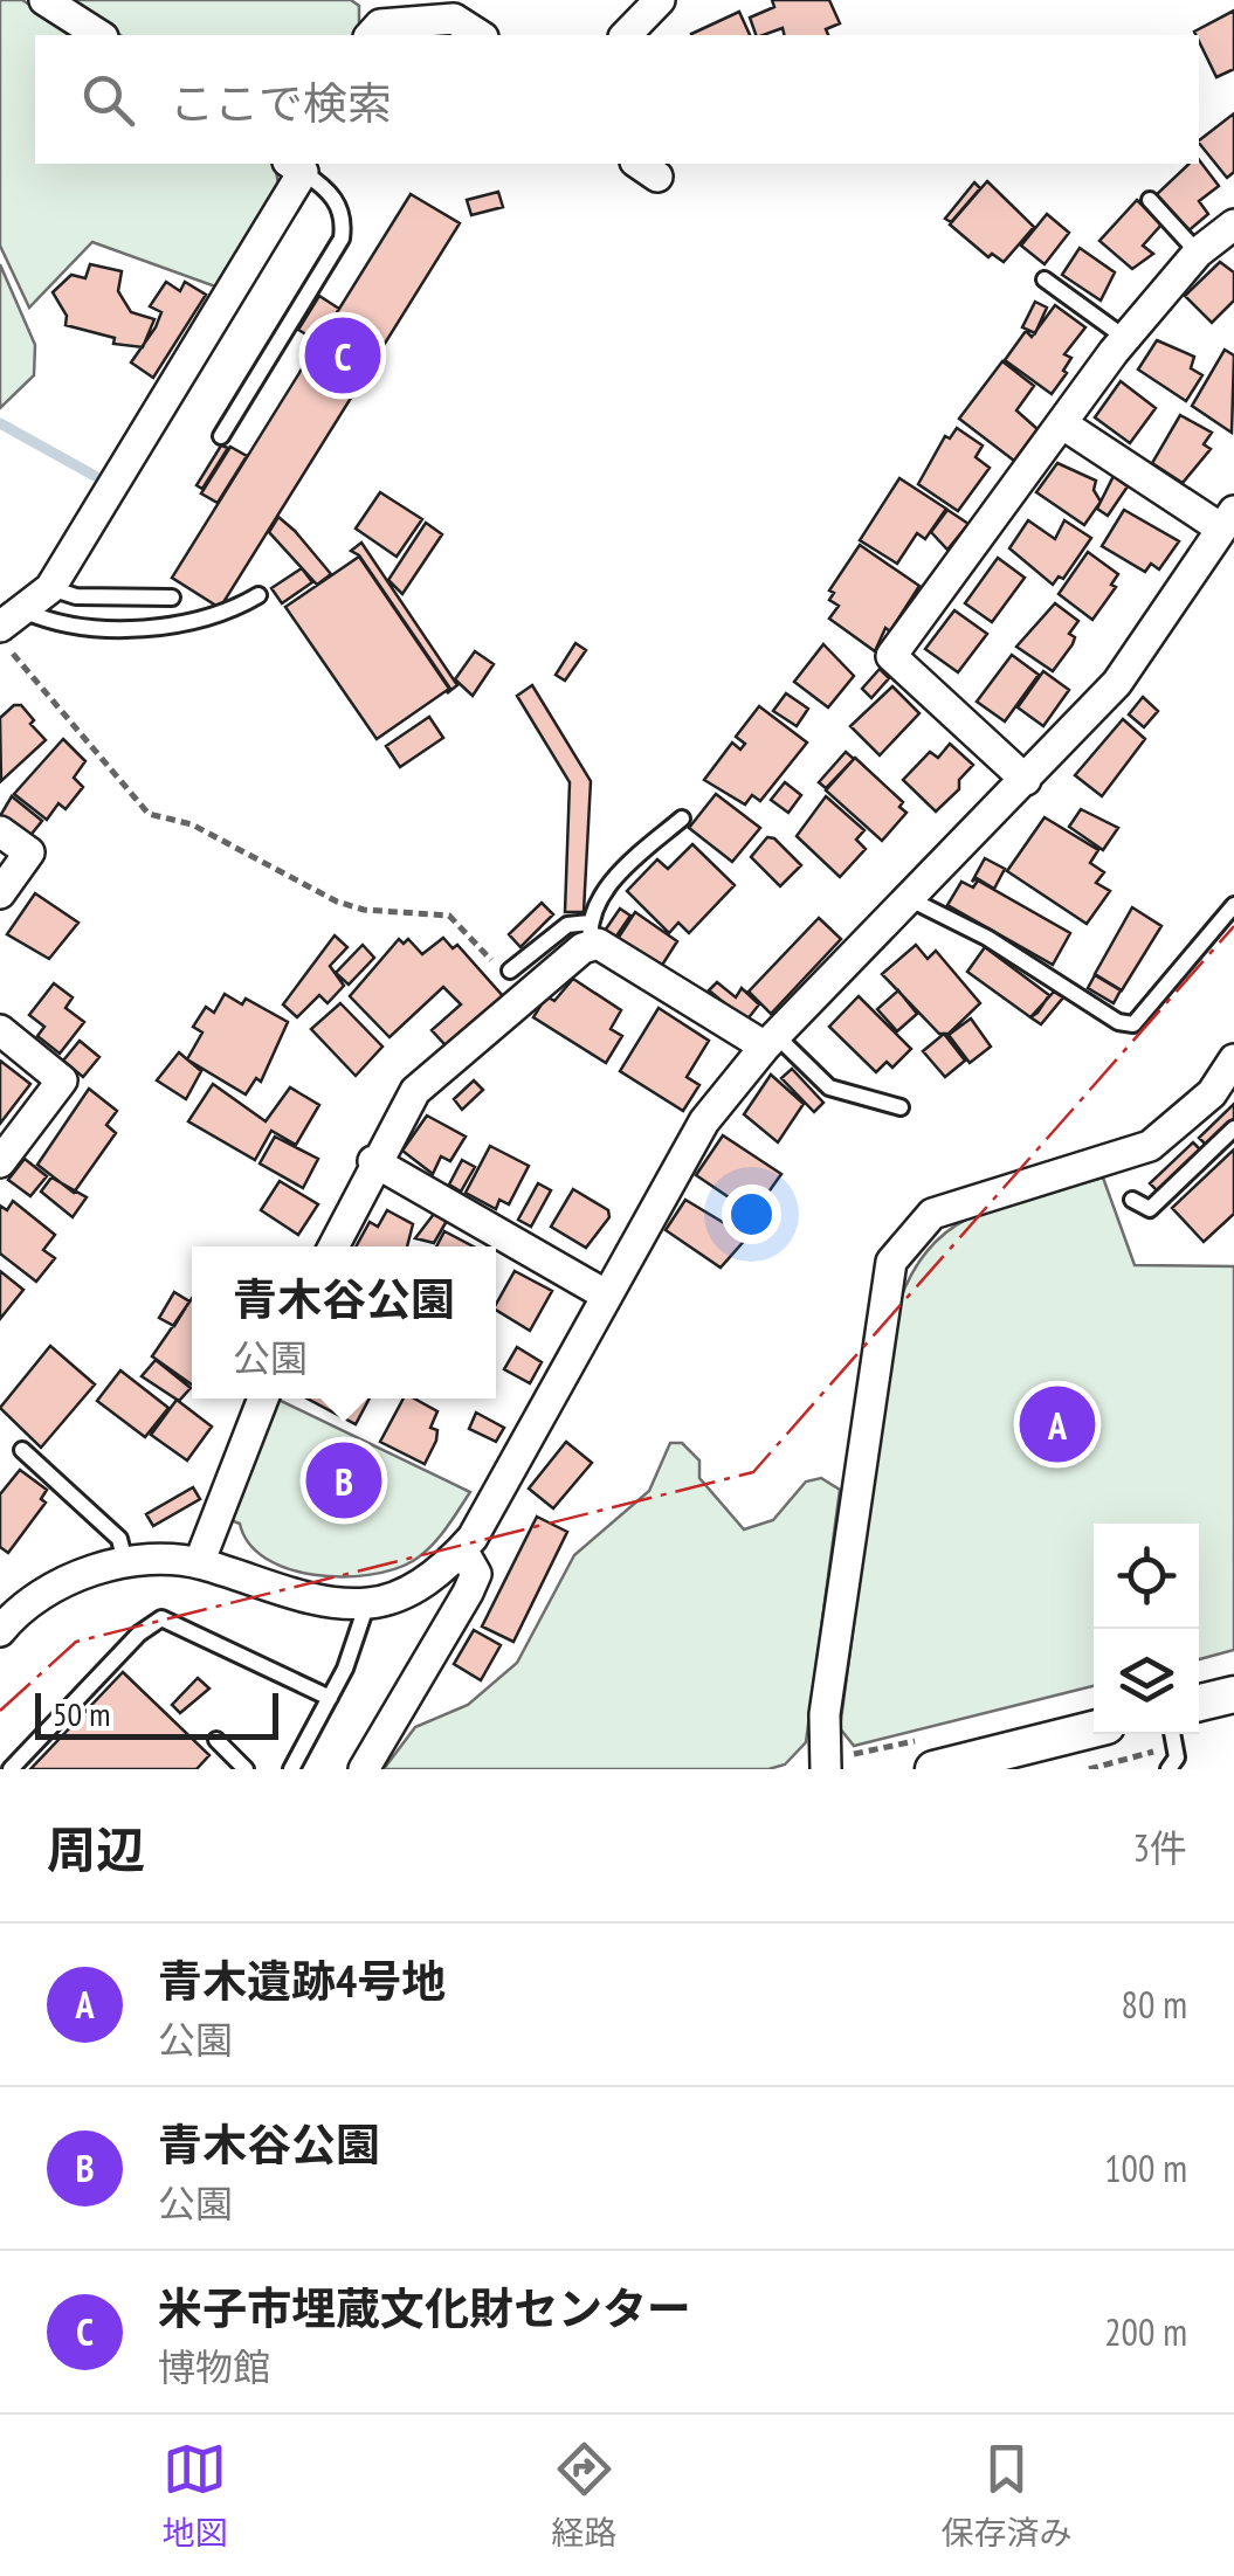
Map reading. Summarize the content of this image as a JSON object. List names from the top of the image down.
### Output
{
  "scale_bar": "50 m",
  "page": {
    "search": "ここで検索",
    "pins": ["C", "A", "B"],
    "popup": ["青木谷公園", "公園"],
    "scale": "50 m",
    "heading": ["周辺", "3件"],
    "list": [
      {
        "mark": "A",
        "name": "青木遺跡4号地",
        "note": "公園",
        "value": "80 m"
      },
      {
        "mark": "B",
        "name": "青木谷公園",
        "note": "公園",
        "value": "100 m"
      },
      {
        "mark": "C",
        "name": "米子市埋蔵文化財センター",
        "note": "博物館",
        "value": "200 m"
      }
    ],
    "nav": ["地図", "経路", "保存済み"]
  }
}
